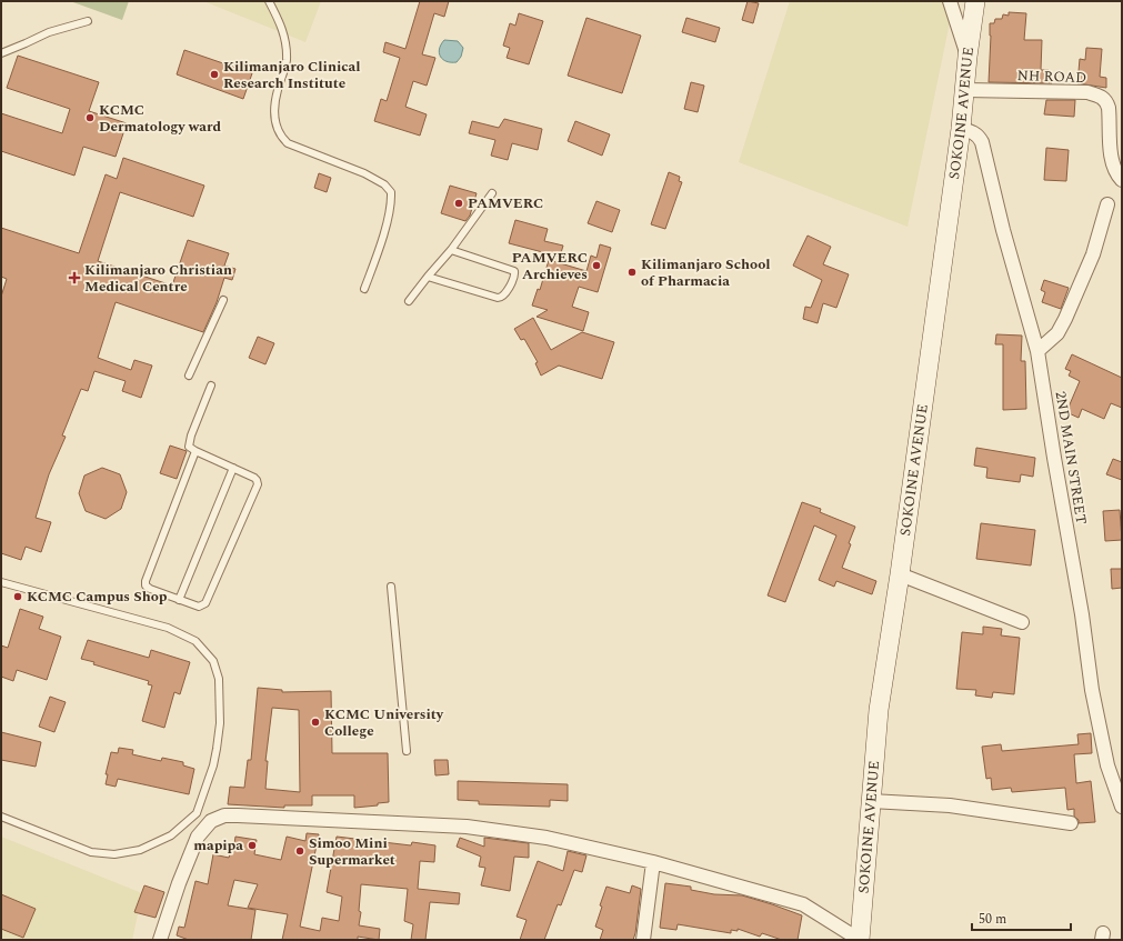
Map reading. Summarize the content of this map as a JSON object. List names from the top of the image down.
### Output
{
  "streets": {
    "street": ["NH ROAD", "SOKOINE AVENUE", "2ND MAIN STREET"]
  },
  "crossings": [
    ["NH ROAD", "SOKOINE AVENUE"],
    ["SOKOINE AVENUE", "2ND MAIN STREET"]
  ],
  "places": {
    "other": [
      "Kilimanjaro Clinical Research Institute",
      "KCMC Dermatology ward",
      "PAMVERC",
      "PAMVERC Archieves",
      "Kilimanjaro School of Pharmacia",
      "KCMC Campus Shop",
      "KCMC University College",
      "mapipa",
      "Simoo Mini Supermarket"
    ],
    "health": ["Kilimanjaro Christian Medical Centre"]
  },
  "scale_bar": "50 m"
}
